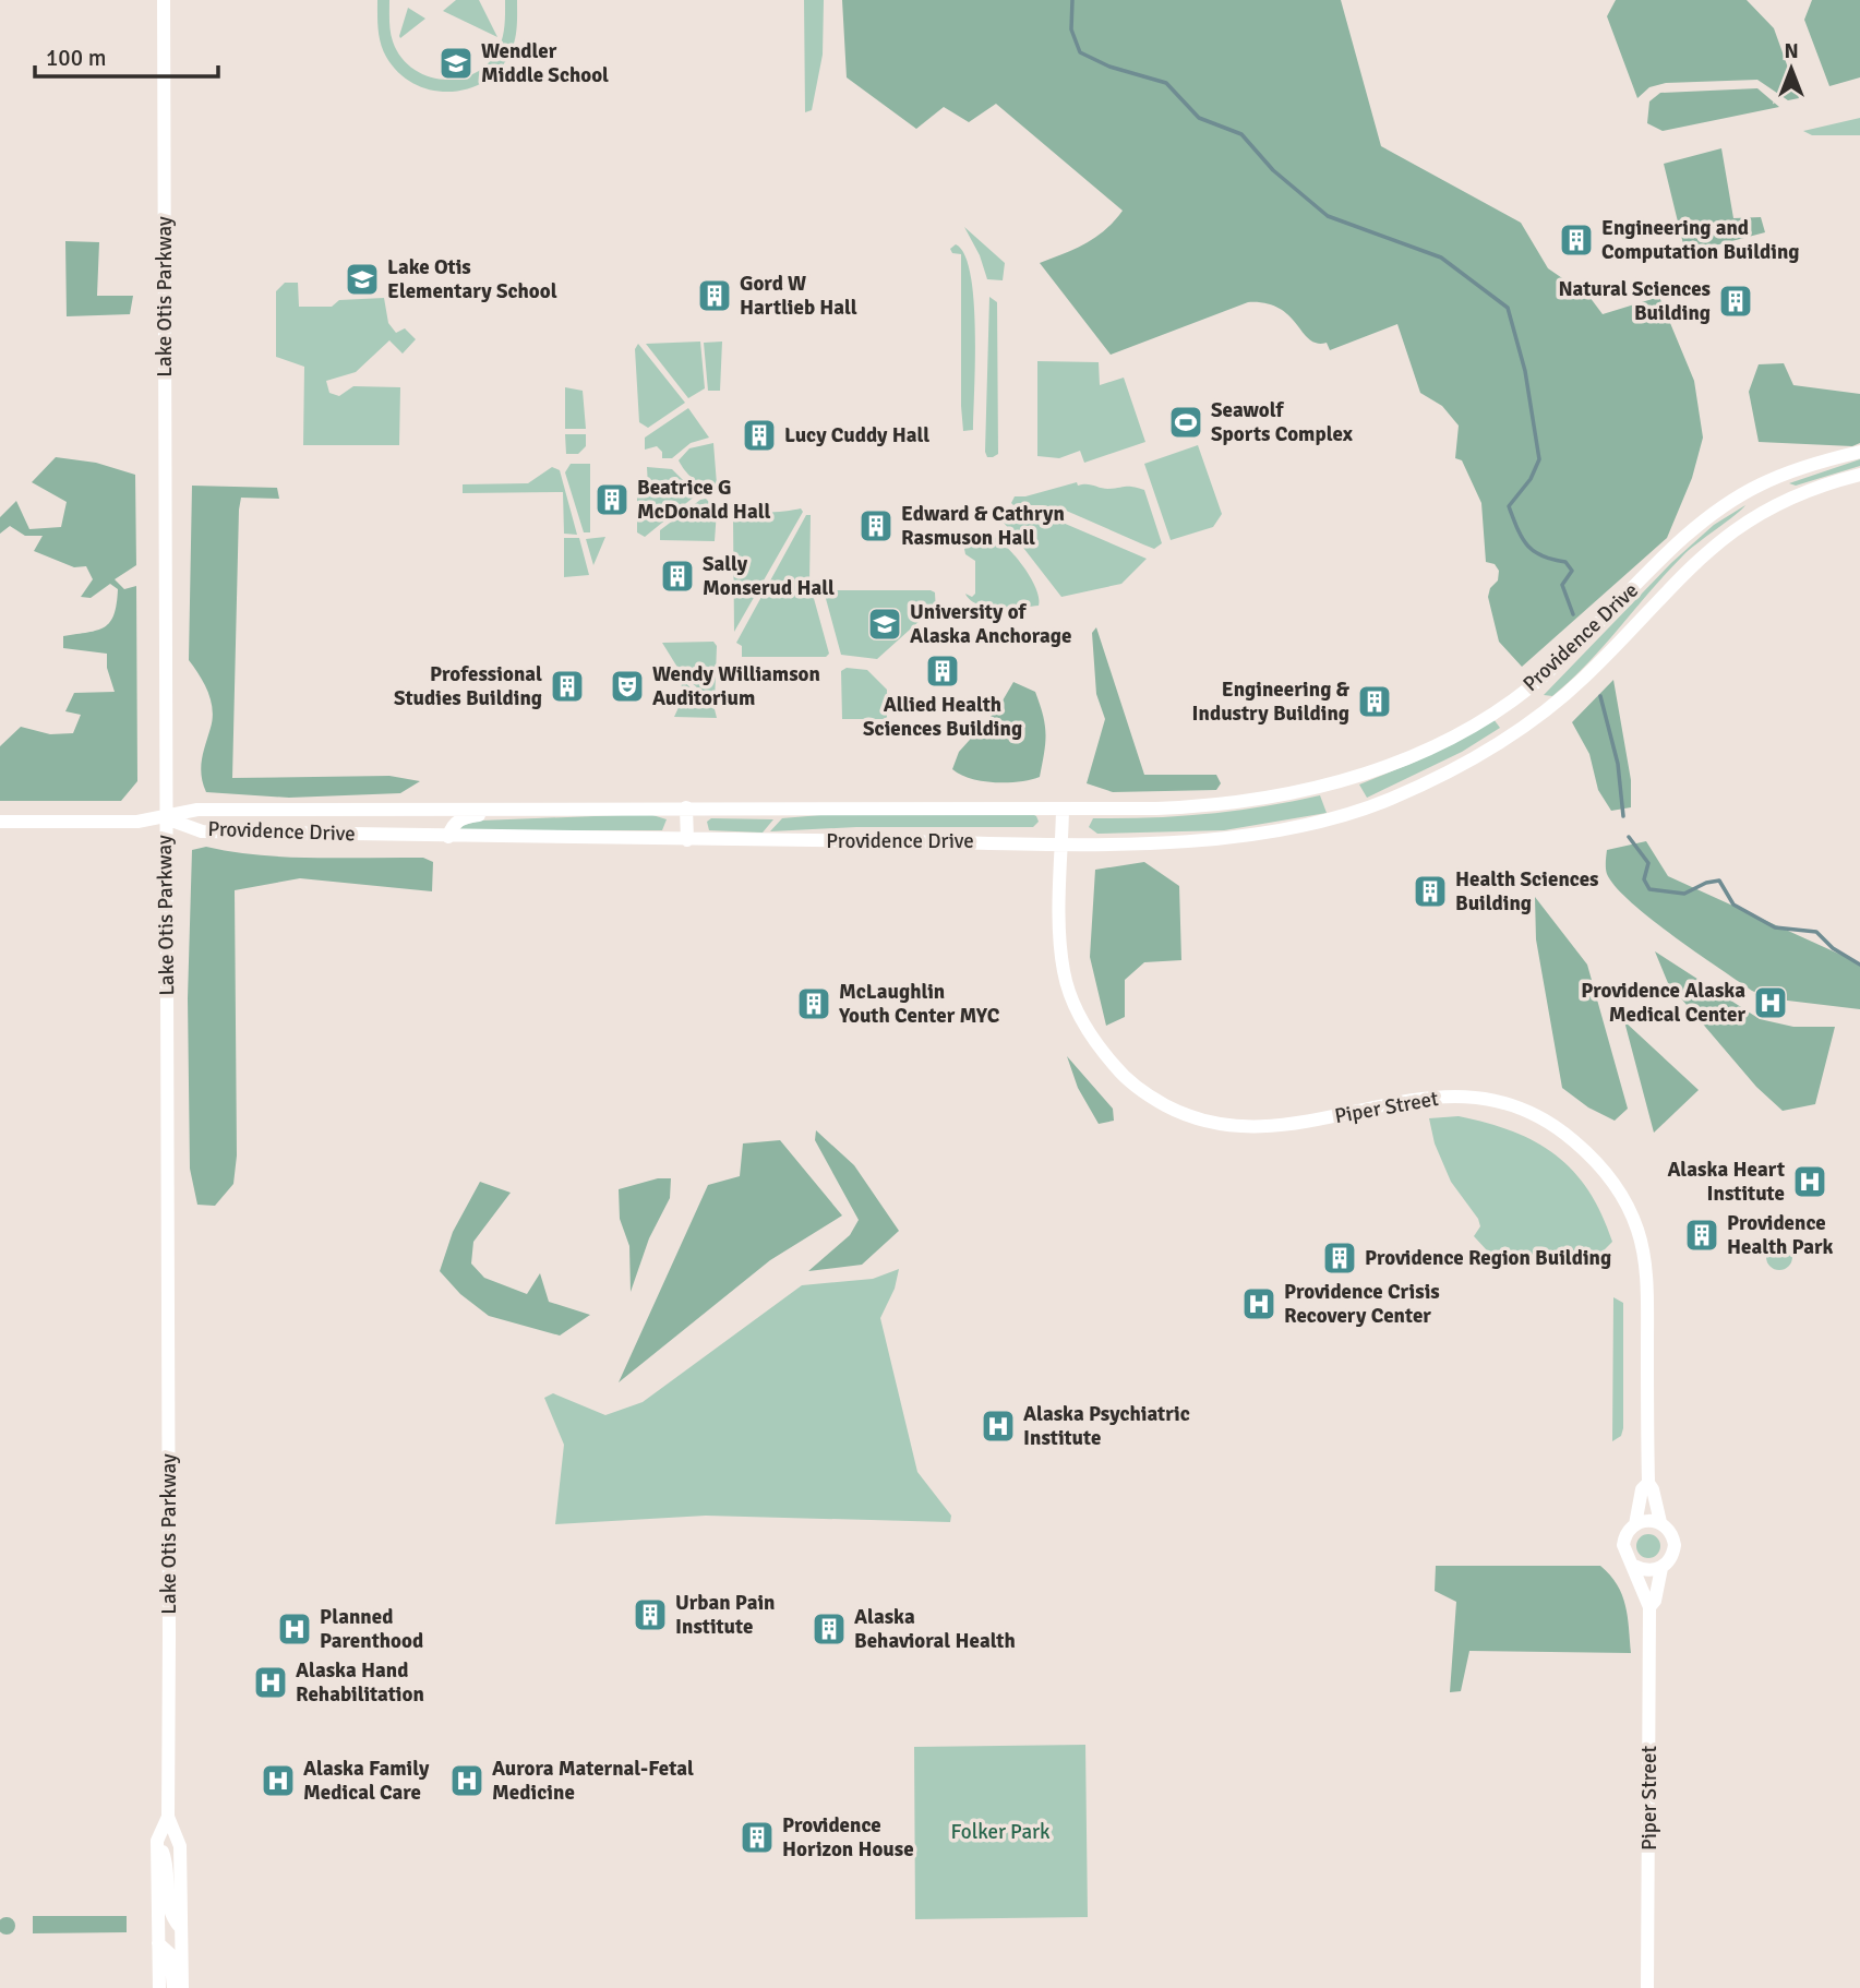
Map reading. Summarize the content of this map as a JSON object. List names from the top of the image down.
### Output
{
  "streets": {
    "main road": ["Lake Otis Parkway", "Providence Drive", "Piper Street"]
  },
  "crossings": [
    ["Lake Otis Parkway", "Providence Drive"],
    ["Providence Drive", "Piper Street"]
  ],
  "parks": ["Folker Park"],
  "places": {
    "school or university": ["Wendler Middle School", "Lake Otis Elementary School", "University of Alaska Anchorage"],
    "building": [
      "Engineering and Computation Building",
      "Gord W Hartlieb Hall",
      "Natural Sciences Building",
      "Lucy Cuddy Hall",
      "Beatrice G McDonald Hall",
      "Edward & Cathryn Rasmuson Hall",
      "Sally Monserud Hall",
      "Allied Health Sciences Building",
      "Professional Studies Building",
      "Engineering & Industry Building",
      "Health Sciences Building",
      "McLaughlin Youth Center MYC",
      "Providence Health Park",
      "Providence Region Building",
      "Urban Pain Institute",
      "Alaska Behavioral Health",
      "Providence Horizon House"
    ],
    "sports": ["Seawolf Sports Complex"],
    "theatre": ["Wendy Williamson Auditorium"],
    "hospital": [
      "Providence Alaska Medical Center",
      "Alaska Heart Institute",
      "Providence Crisis Recovery Center",
      "Alaska Psychiatric Institute",
      "Planned Parenthood",
      "Alaska Hand Rehabilitation",
      "Alaska Family Medical Care",
      "Aurora Maternal-Fetal Medicine"
    ]
  },
  "scale_bar": "100 m",
  "north": "top"
}
